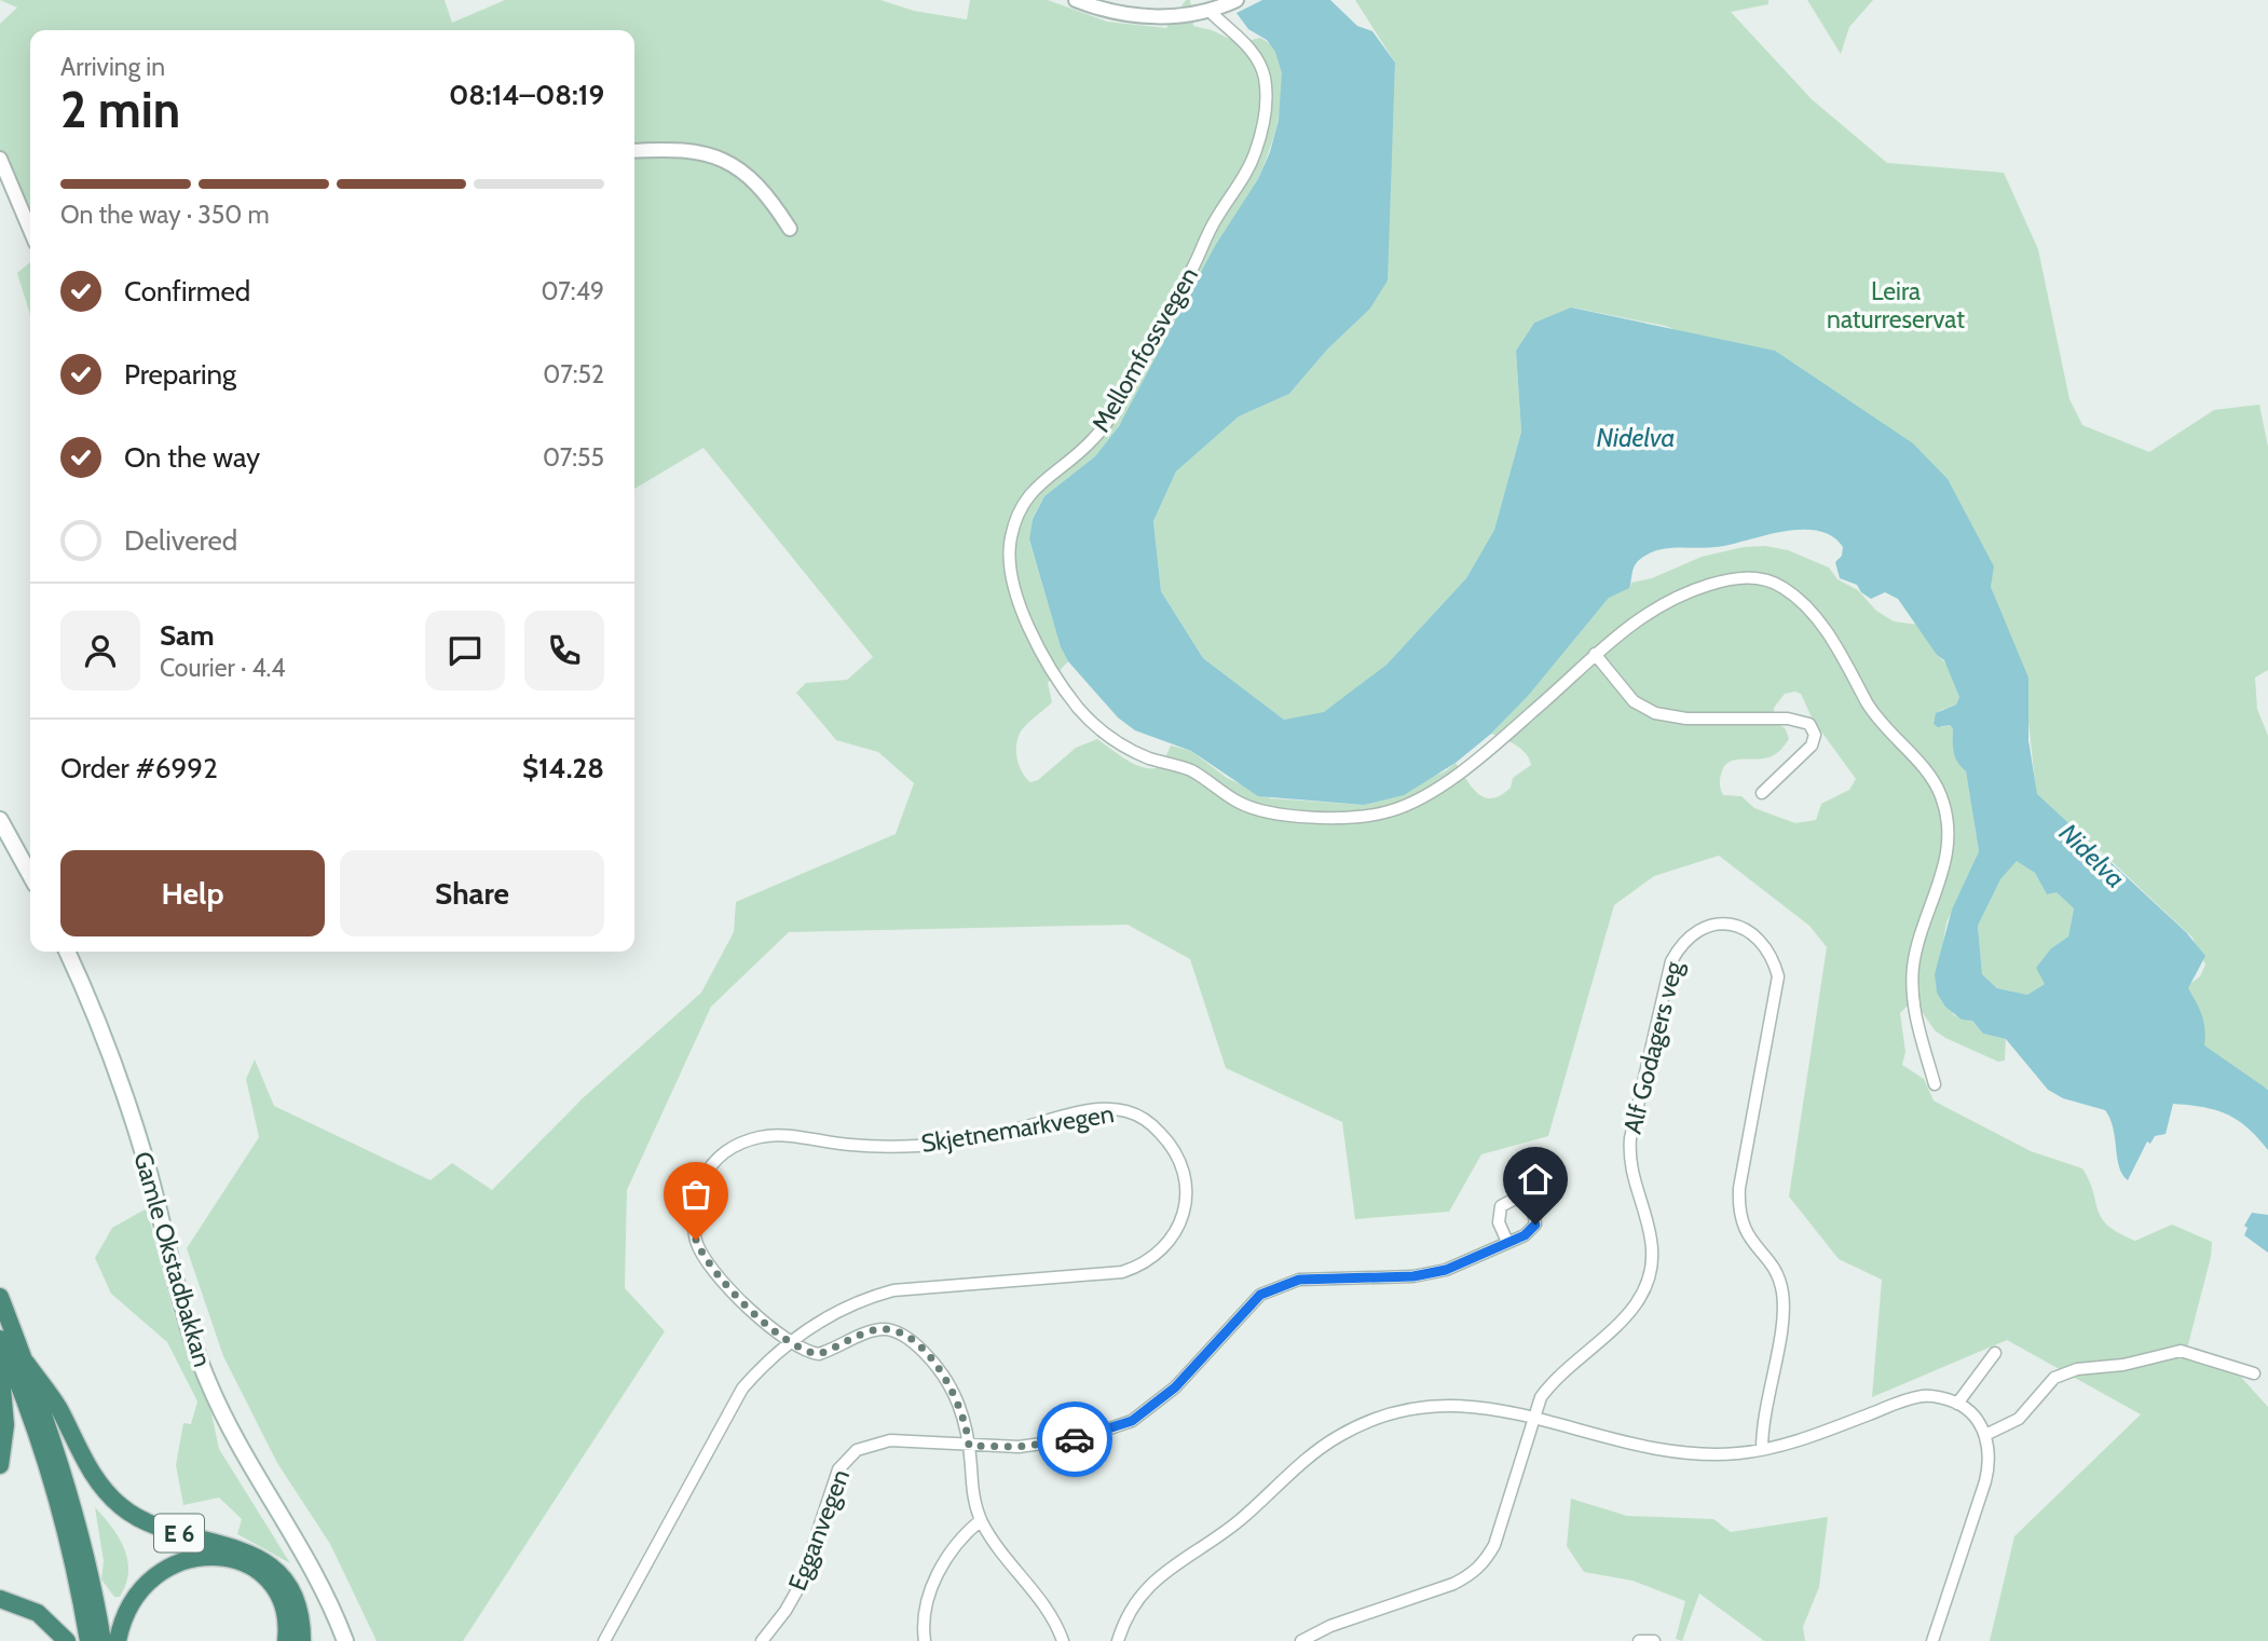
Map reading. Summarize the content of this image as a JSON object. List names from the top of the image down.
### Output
{
  "streets": {
    "highway": ["E 6"],
    "main road": ["Gamle Okstadbakkan"],
    "street": [
      "Mellomfossvegen",
      "Alf Godagers veg",
      "Skjetnemarkvegen",
      "Egganvegen"
    ]
  },
  "water": ["Nidelva"],
  "parks": ["Leira naturreservat"],
  "page": {
    "heading": ["2 min", "Arriving in", "08:14–08:19"],
    "panel": [
      "Sam",
      "Courier · 4.4",
      "Order #6992",
      "$14.28"
    ],
    "bar": "On the way · 350 m",
    "list": [
      ["Confirmed", "07:49"],
      ["Preparing", "07:52"],
      ["On the way", "07:55"],
      "Delivered"
    ],
    "buttons": ["Help", "Share"]
  }
}
